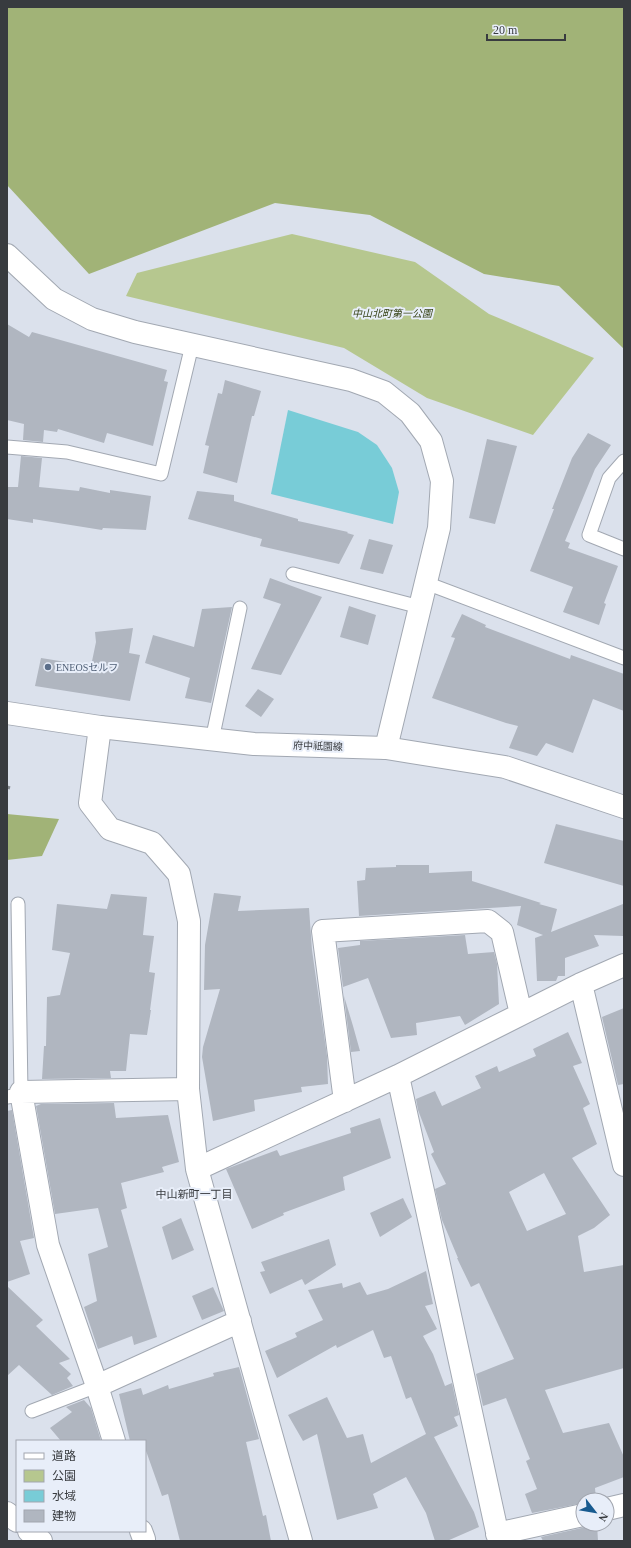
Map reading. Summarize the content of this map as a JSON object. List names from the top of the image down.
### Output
{
  "streets": {
    "street": ["府中祇園線"]
  },
  "districts": ["中山新町一丁目"],
  "parks": ["中山北町第一公園"],
  "places": ["ENEOSセルフ"],
  "legend": [
    "道路",
    "公園",
    "水域",
    "建物"
  ],
  "scale_bar": "20 m",
  "north": "bottom right"
}
